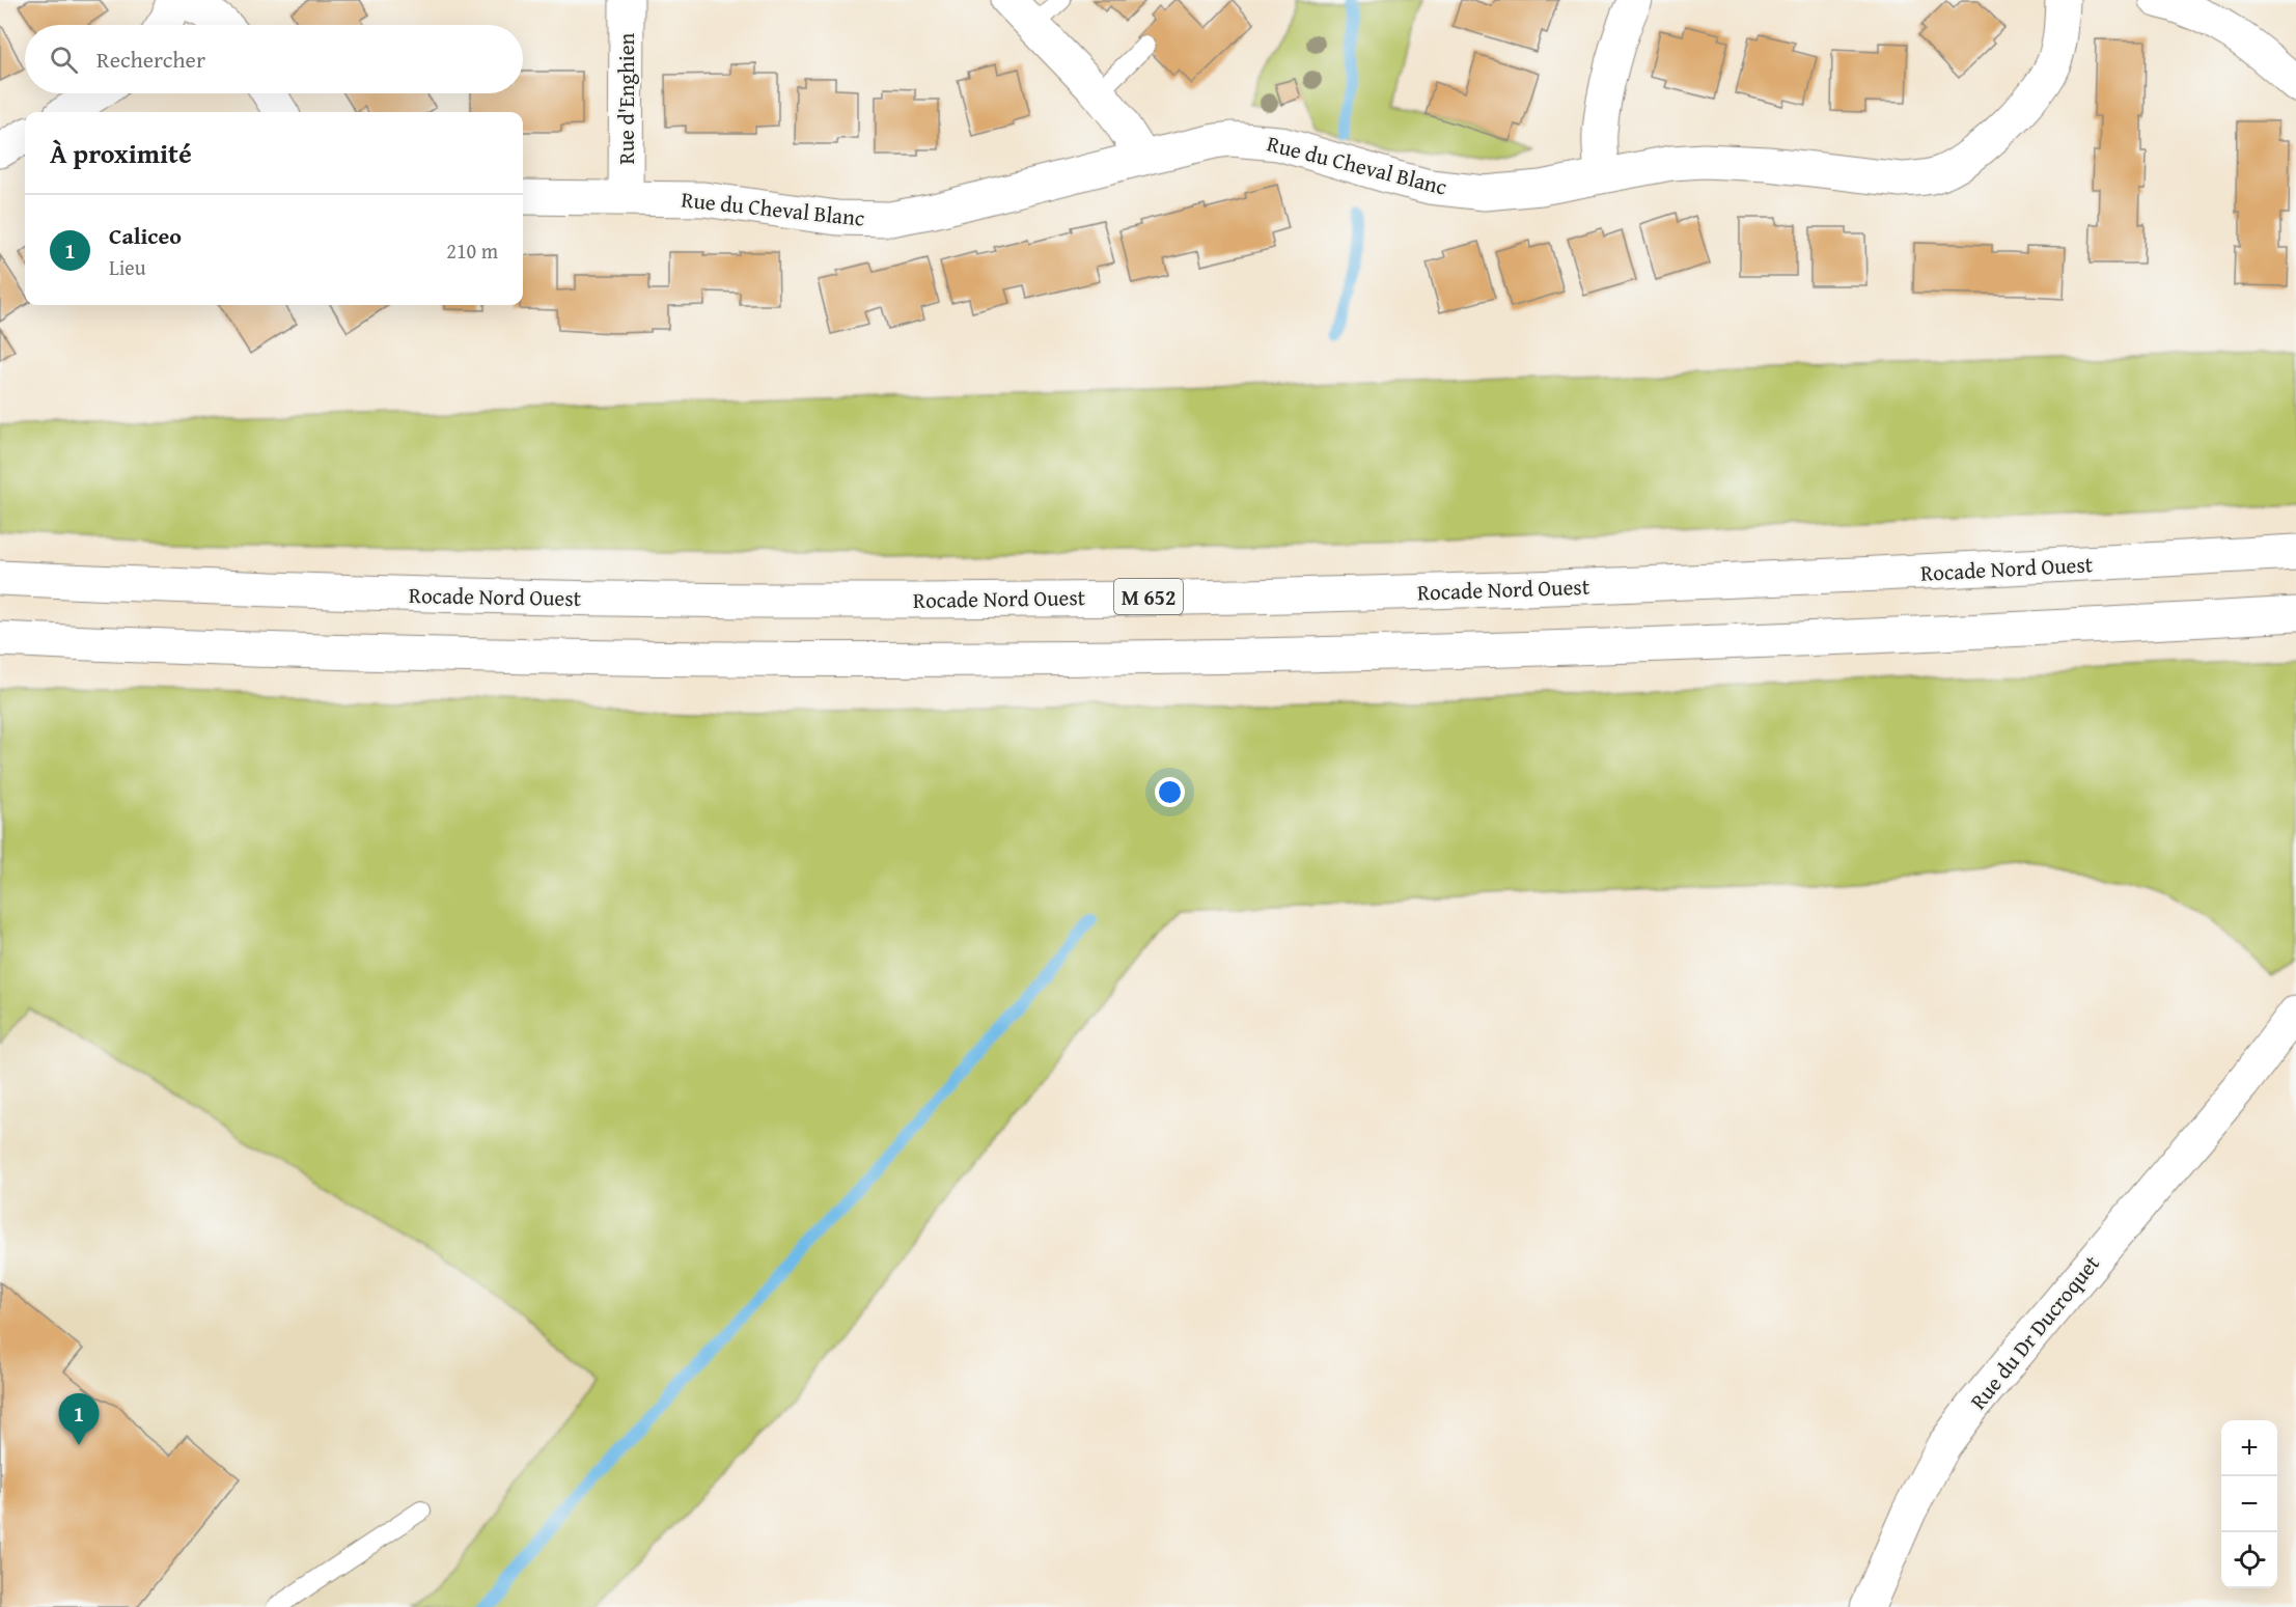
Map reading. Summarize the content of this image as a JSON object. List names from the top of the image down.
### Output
{
  "streets": {
    "main road": [
      "Rue d'Enghien",
      "Rue du Cheval Blanc",
      "Rocade Nord Ouest",
      "M 652",
      "Rue du Dr Ducroquet"
    ]
  },
  "crossings": [
    ["Rue d'Enghien", "Rue du Cheval Blanc"]
  ],
  "page": {
    "search": "Rechercher",
    "heading": "À proximité",
    "list": [
      {
        "mark": "1",
        "name": "Caliceo",
        "note": "Lieu",
        "value": "210 m"
      }
    ],
    "pins": "1",
    "map_buttons": ["+", "−"]
  }
}
